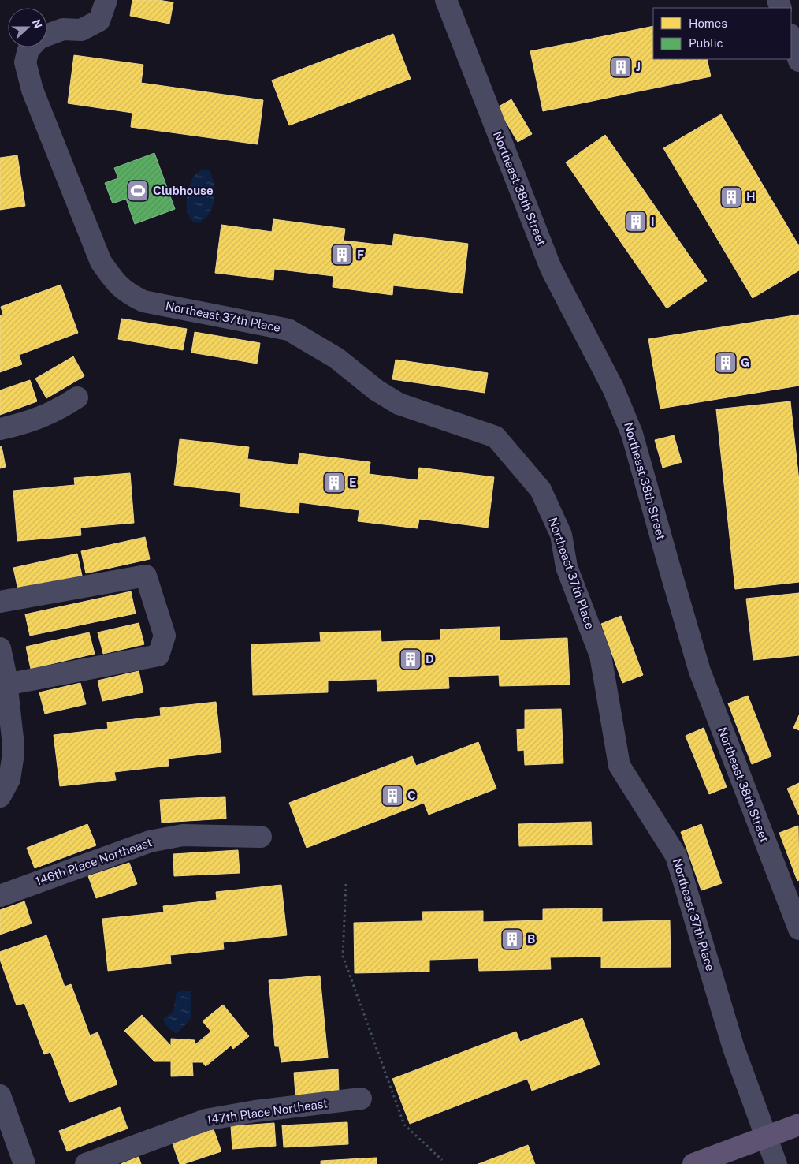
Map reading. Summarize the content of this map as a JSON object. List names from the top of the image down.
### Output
{
  "streets": {
    "street": [
      "Northeast 38th Street",
      "Northeast 37th Place",
      "146th Place Northeast",
      "147th Place Northeast"
    ]
  },
  "places": {
    "building": [
      "J",
      "H",
      "I",
      "F",
      "G",
      "E",
      "D",
      "C",
      "B"
    ],
    "sports": ["Clubhouse"]
  },
  "legend": ["Homes", "Public"],
  "north": "right"
}
